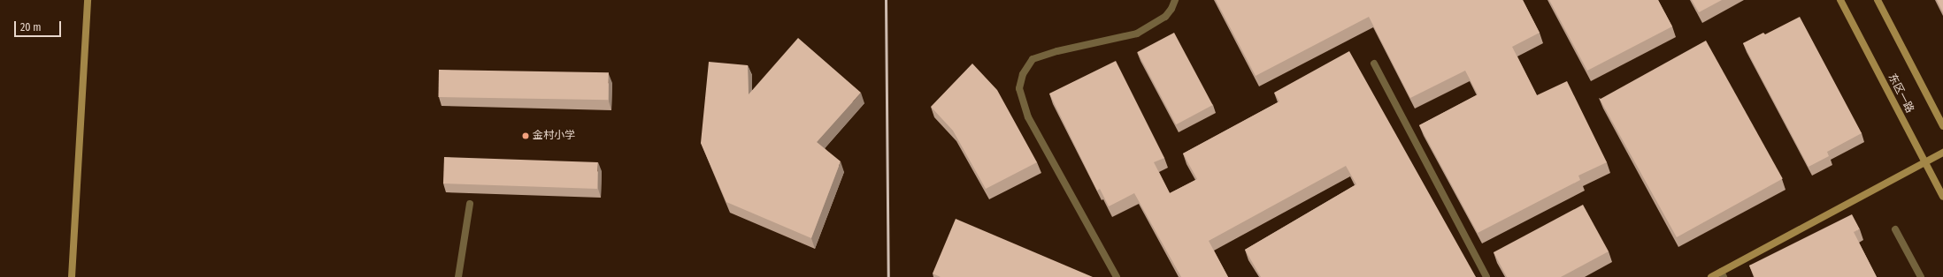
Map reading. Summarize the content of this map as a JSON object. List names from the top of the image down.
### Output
{
  "streets": {
    "street": ["东区一路"]
  },
  "places": ["金村小学"],
  "scale_bar": "20 m"
}
